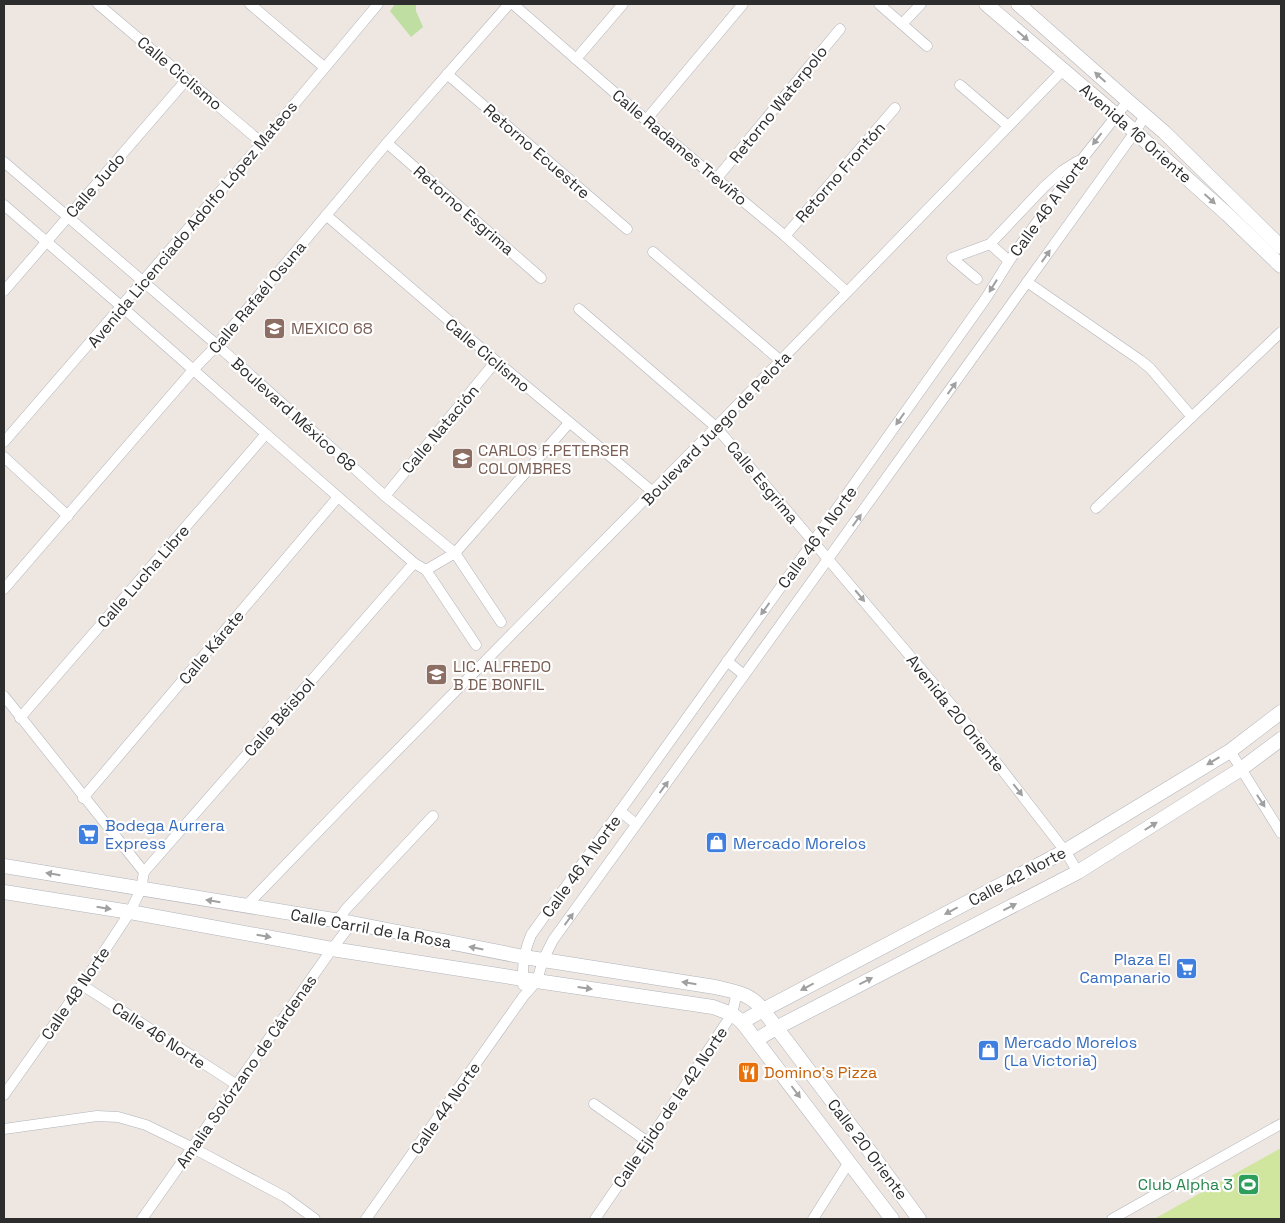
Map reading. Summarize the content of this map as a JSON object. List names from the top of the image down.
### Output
{
  "streets": {
    "main road": [
      "Avenida 16 Oriente",
      "Calle 42 Norte",
      "Calle Carril de la Rosa",
      "Calle 20 Oriente"
    ],
    "street": [
      "Calle Ciclismo",
      "Retorno Waterpolo",
      "Calle Radames Treviño",
      "Retorno Ecuestre",
      "Retorno Frontón",
      "Calle Judo",
      "Calle 46 A Norte",
      "Retorno Esgrima",
      "Avenida Licenciado Adolfo López Mateos",
      "Calle Rafaél Osuna",
      "Boulevard México 68",
      "Boulevard Juego de Pelota",
      "Calle Natación",
      "Calle Esgrima",
      "Calle Lucha Libre",
      "Calle Kárate",
      "Avenida 20 Oriente",
      "Calle Béisbol",
      "Calle 48 Norte",
      "Calle 46 Norte",
      "Amalia Solórzano de Cárdenas",
      "Calle Ejido de la 42 Norte",
      "Calle 44 Norte"
    ]
  },
  "crossings": [
    ["Calle Ciclismo", "Calle Judo"],
    ["Calle Ciclismo", "Avenida Licenciado Adolfo López Mateos"],
    ["Calle Ciclismo", "Calle Rafaél Osuna"],
    ["Calle Ciclismo", "Boulevard Juego de Pelota"],
    ["Calle Ciclismo", "Calle Natación"],
    ["Retorno Waterpolo", "Calle Radames Treviño"],
    ["Avenida 16 Oriente", "Calle 46 A Norte"],
    ["Avenida 16 Oriente", "Boulevard Juego de Pelota"],
    ["Calle Radames Treviño", "Retorno Frontón"],
    ["Calle Radames Treviño", "Boulevard Juego de Pelota"],
    ["Retorno Ecuestre", "Calle Rafaél Osuna"],
    ["Calle Judo", "Boulevard México 68"],
    ["Calle 46 A Norte", "Calle Esgrima"],
    ["Calle 46 A Norte", "Avenida 20 Oriente"],
    ["Calle 46 A Norte", "Calle Carril de la Rosa"],
    ["Calle 46 A Norte", "Calle 44 Norte"],
    ["Retorno Esgrima", "Calle Rafaél Osuna"],
    ["Avenida Licenciado Adolfo López Mateos", "Boulevard México 68"],
    ["Calle Rafaél Osuna", "Boulevard México 68"],
    ["Boulevard México 68", "Calle Natación"],
    ["Boulevard México 68", "Calle Lucha Libre"],
    ["Boulevard México 68", "Calle Kárate"],
    ["Boulevard México 68", "Calle Béisbol"],
    ["Boulevard Juego de Pelota", "Calle Esgrima"],
    ["Boulevard Juego de Pelota", "Calle Carril de la Rosa"],
    ["Calle Esgrima", "Avenida 20 Oriente"],
    ["Avenida 20 Oriente", "Calle 42 Norte"],
    ["Calle Béisbol", "Calle 48 Norte"],
    ["Calle 42 Norte", "Calle Carril de la Rosa"],
    ["Calle 42 Norte", "Calle Ejido de la 42 Norte"],
    ["Calle 42 Norte", "Calle 20 Oriente"],
    ["Calle Carril de la Rosa", "Calle 48 Norte"],
    ["Calle Carril de la Rosa", "Amalia Solórzano de Cárdenas"],
    ["Calle Carril de la Rosa", "Calle Ejido de la 42 Norte"],
    ["Calle Carril de la Rosa", "Calle 44 Norte"],
    ["Calle Carril de la Rosa", "Calle 20 Oriente"],
    ["Calle 48 Norte", "Calle 46 Norte"],
    ["Calle 46 Norte", "Amalia Solórzano de Cárdenas"],
    ["Calle Ejido de la 42 Norte", "Calle 20 Oriente"]
  ],
  "one_way": ["Avenida 20 Oriente"],
  "places": {
    "school or university": ["MEXICO 68", "CARLOS F.PETERSER COLOMBRES", "LIC. ALFREDO B DE BONFIL"],
    "supermarket": ["Bodega Aurrera Express", "Plaza El Campanario"],
    "shop": ["Mercado Morelos", "Mercado Morelos (La Victoria)"],
    "restaurant": ["Domino's Pizza"],
    "sports": ["Club Alpha 3"]
  }
}
